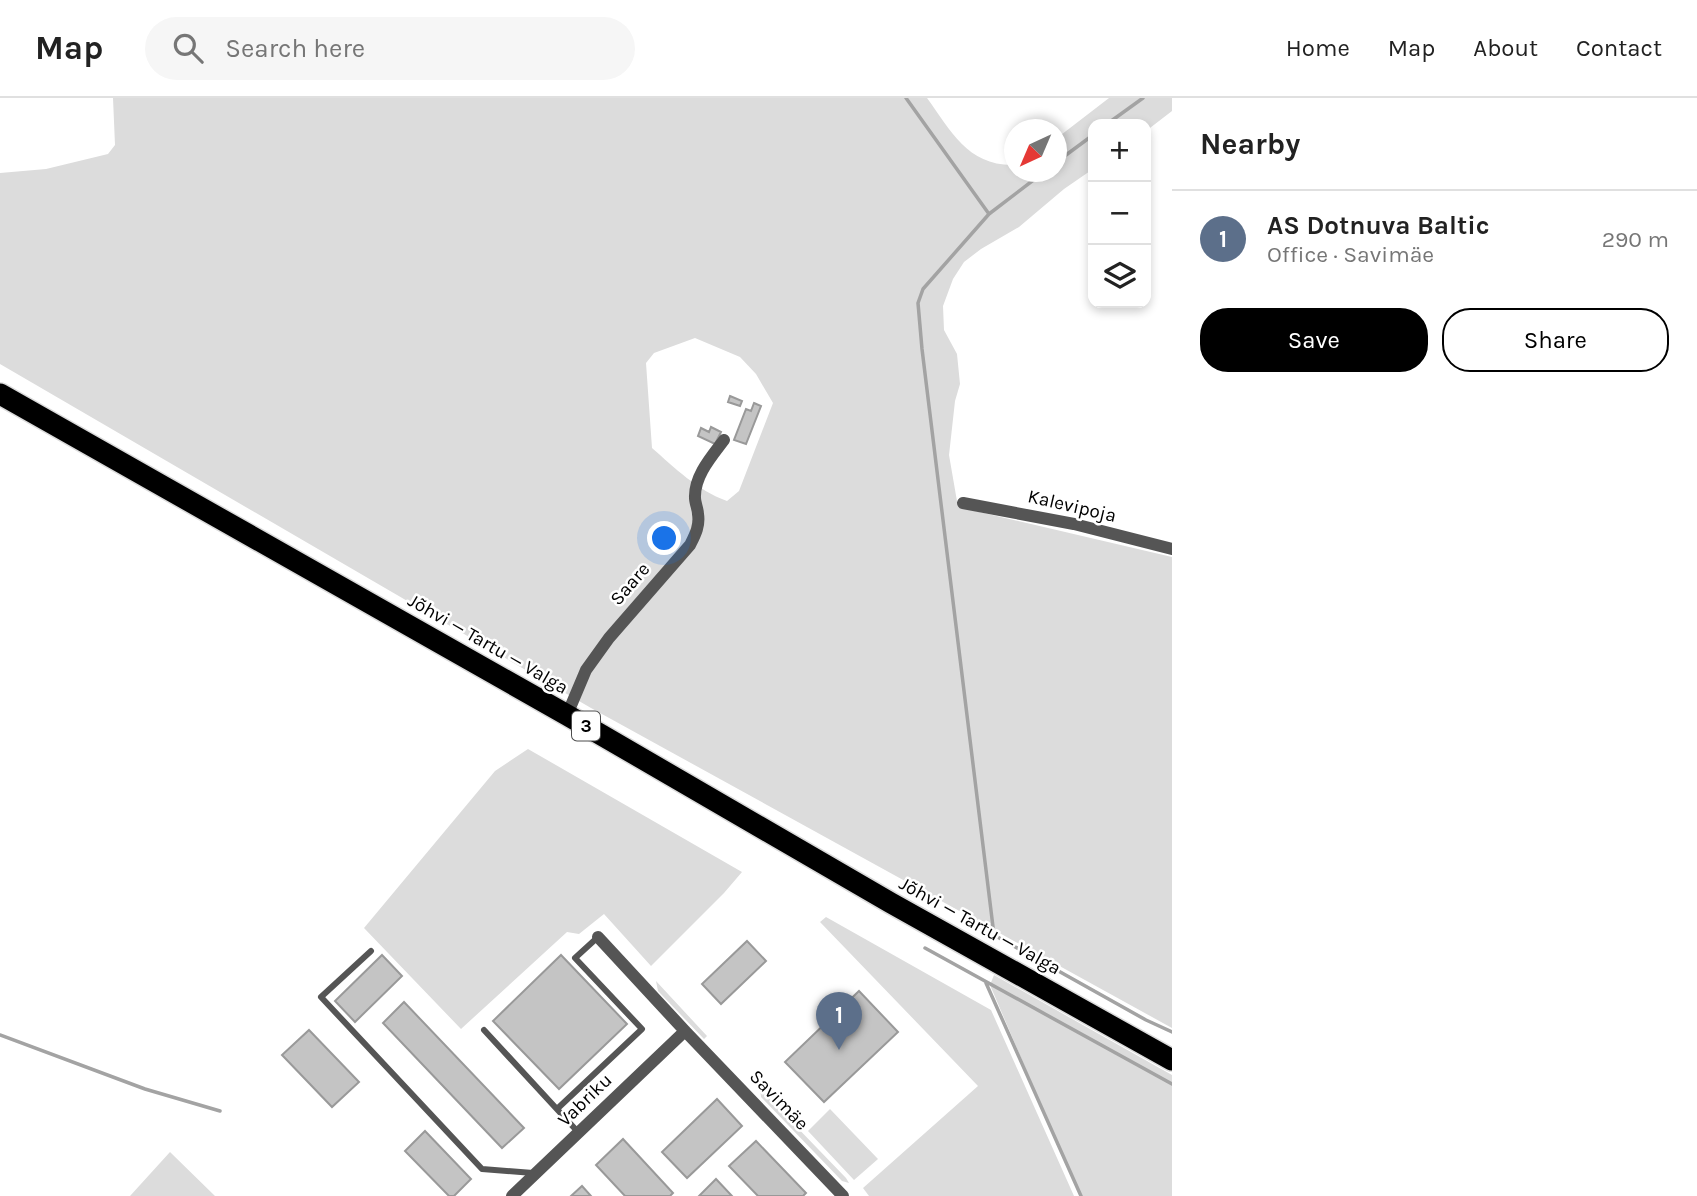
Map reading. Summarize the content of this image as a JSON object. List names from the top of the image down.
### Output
{
  "streets": {
    "highway": ["Jõhvi — Tartu — Valga", "3"],
    "street": [
      "Kalevipoja",
      "Saare",
      "Vabriku",
      "Savimäe"
    ]
  },
  "crossings": [
    ["Saare", "Jõhvi — Tartu — Valga"],
    ["Vabriku", "Savimäe"]
  ],
  "north": "bottom left",
  "page": {
    "header": "Map",
    "search": "Search here",
    "nav": [
      "Home",
      "Map",
      "About",
      "Contact"
    ],
    "heading": "Nearby",
    "map_buttons": ["+", "−"],
    "list": [
      {
        "mark": "1",
        "name": "AS Dotnuva Baltic",
        "note": "Office · Savimäe",
        "value": "290 m"
      }
    ],
    "buttons": ["Save", "Share"],
    "pins": "1"
  }
}
